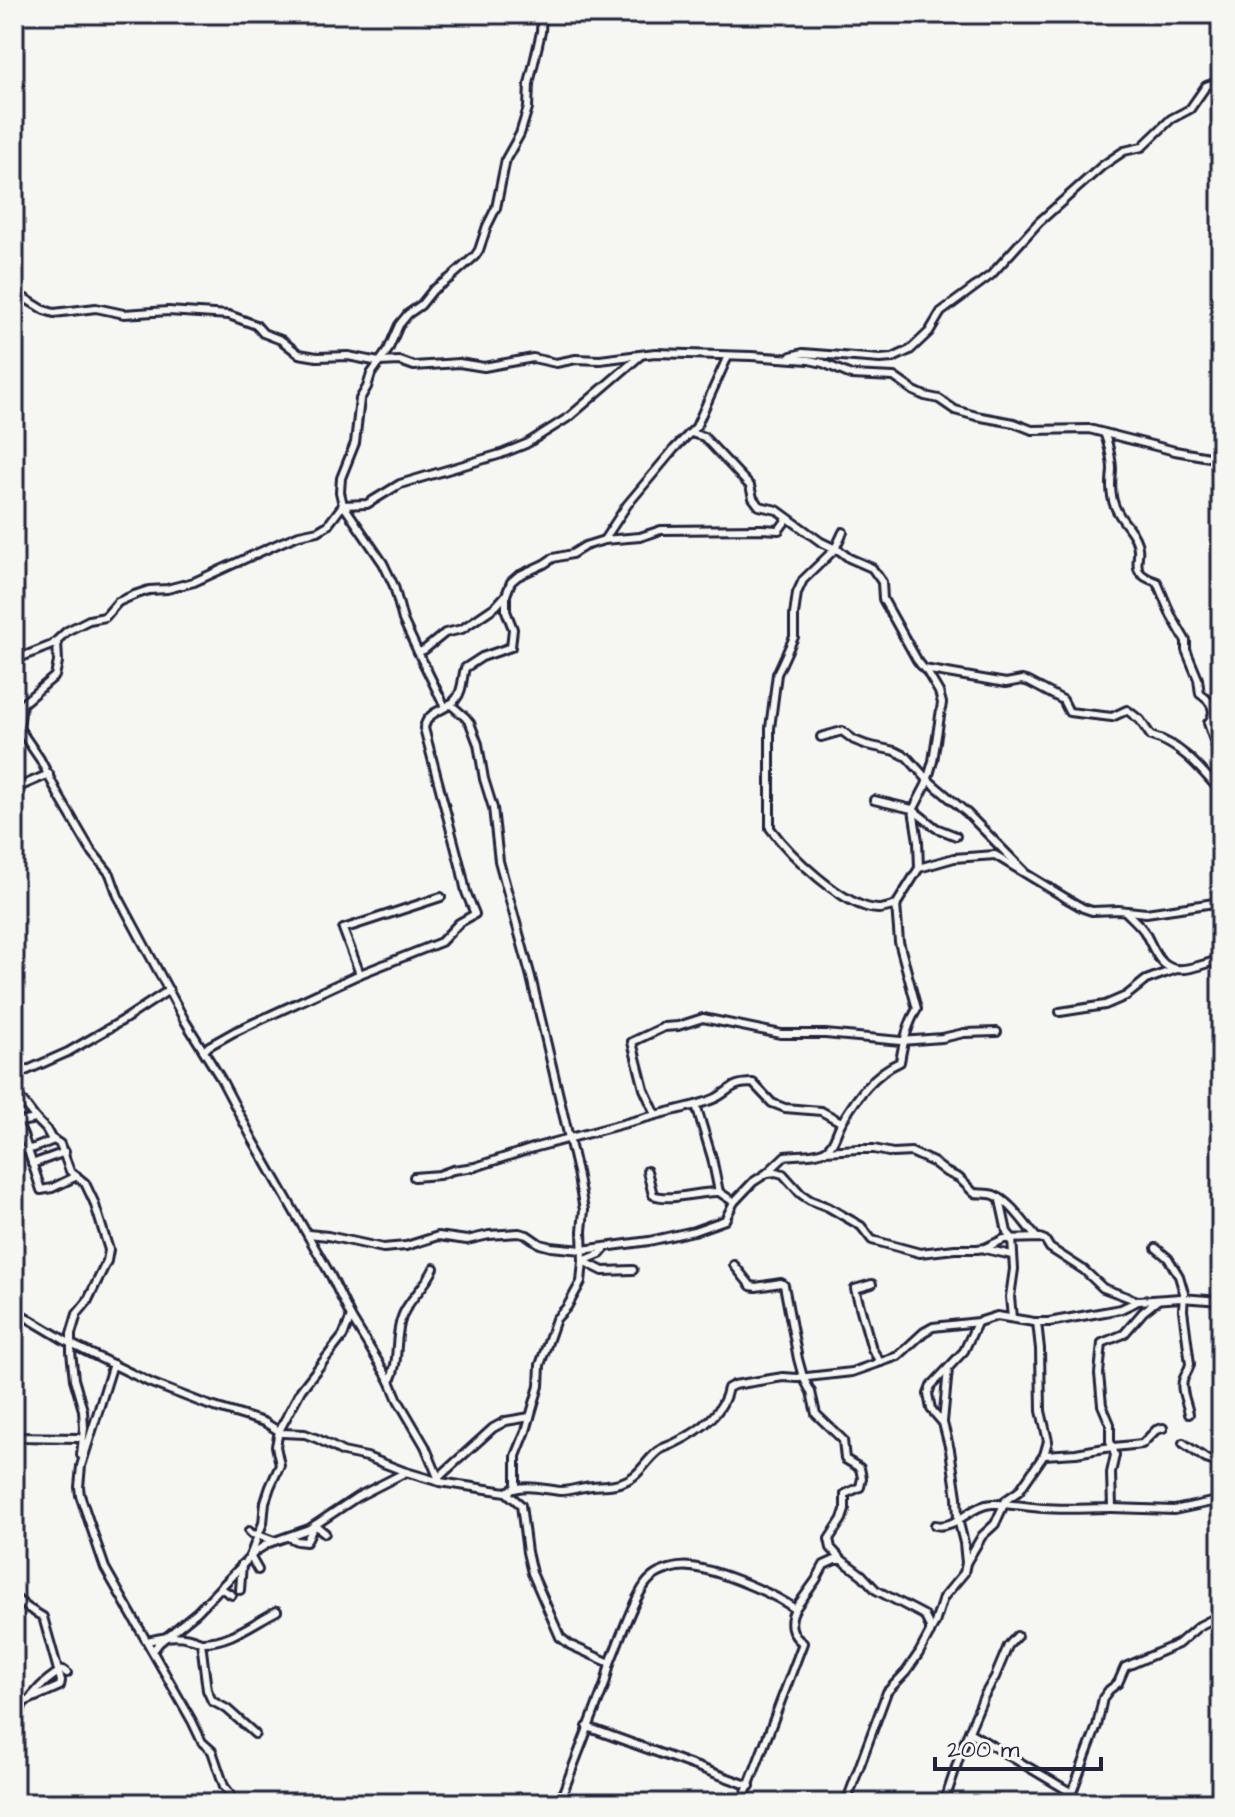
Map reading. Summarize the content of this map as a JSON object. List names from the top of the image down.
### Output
{
  "scale_bar": "200 m"
}
